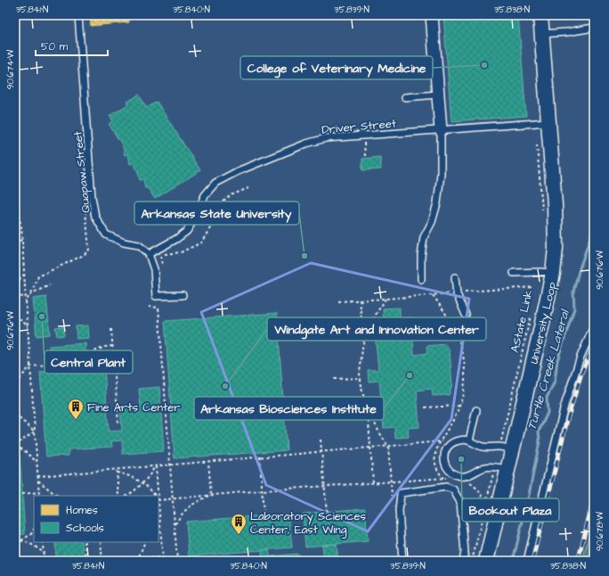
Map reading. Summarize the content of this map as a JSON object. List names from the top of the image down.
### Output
{
  "streets": {
    "street": ["University Loop"],
    "lane": ["Driver Street", "Quapaw Street"],
    "path": ["AState Link"]
  },
  "crossings": [
    ["Driver Street", "Quapaw Street"],
    ["Driver Street", "University Loop"],
    ["AState Link", "University Loop"]
  ],
  "water": ["Turtle Creek Lateral"],
  "places": {
    "other": [
      "College of Veterinary Medicine",
      "Arkansas State University",
      "Central Plant",
      "Arkansas Biosciences Institute",
      "Windgate Art and Innovation Center",
      "Bookout Plaza"
    ],
    "building": ["Fine Arts Center", "Laboratory Sciences Center, East Wing"]
  },
  "legend": ["Homes", "Schools"],
  "scale_bar": "50 m",
  "coordinates": [
    "35.841°N",
    "35.840°N",
    "35.839°N",
    "35.838°N",
    "90.674°W",
    "90.676°W",
    "90.678°W"
  ]
}
